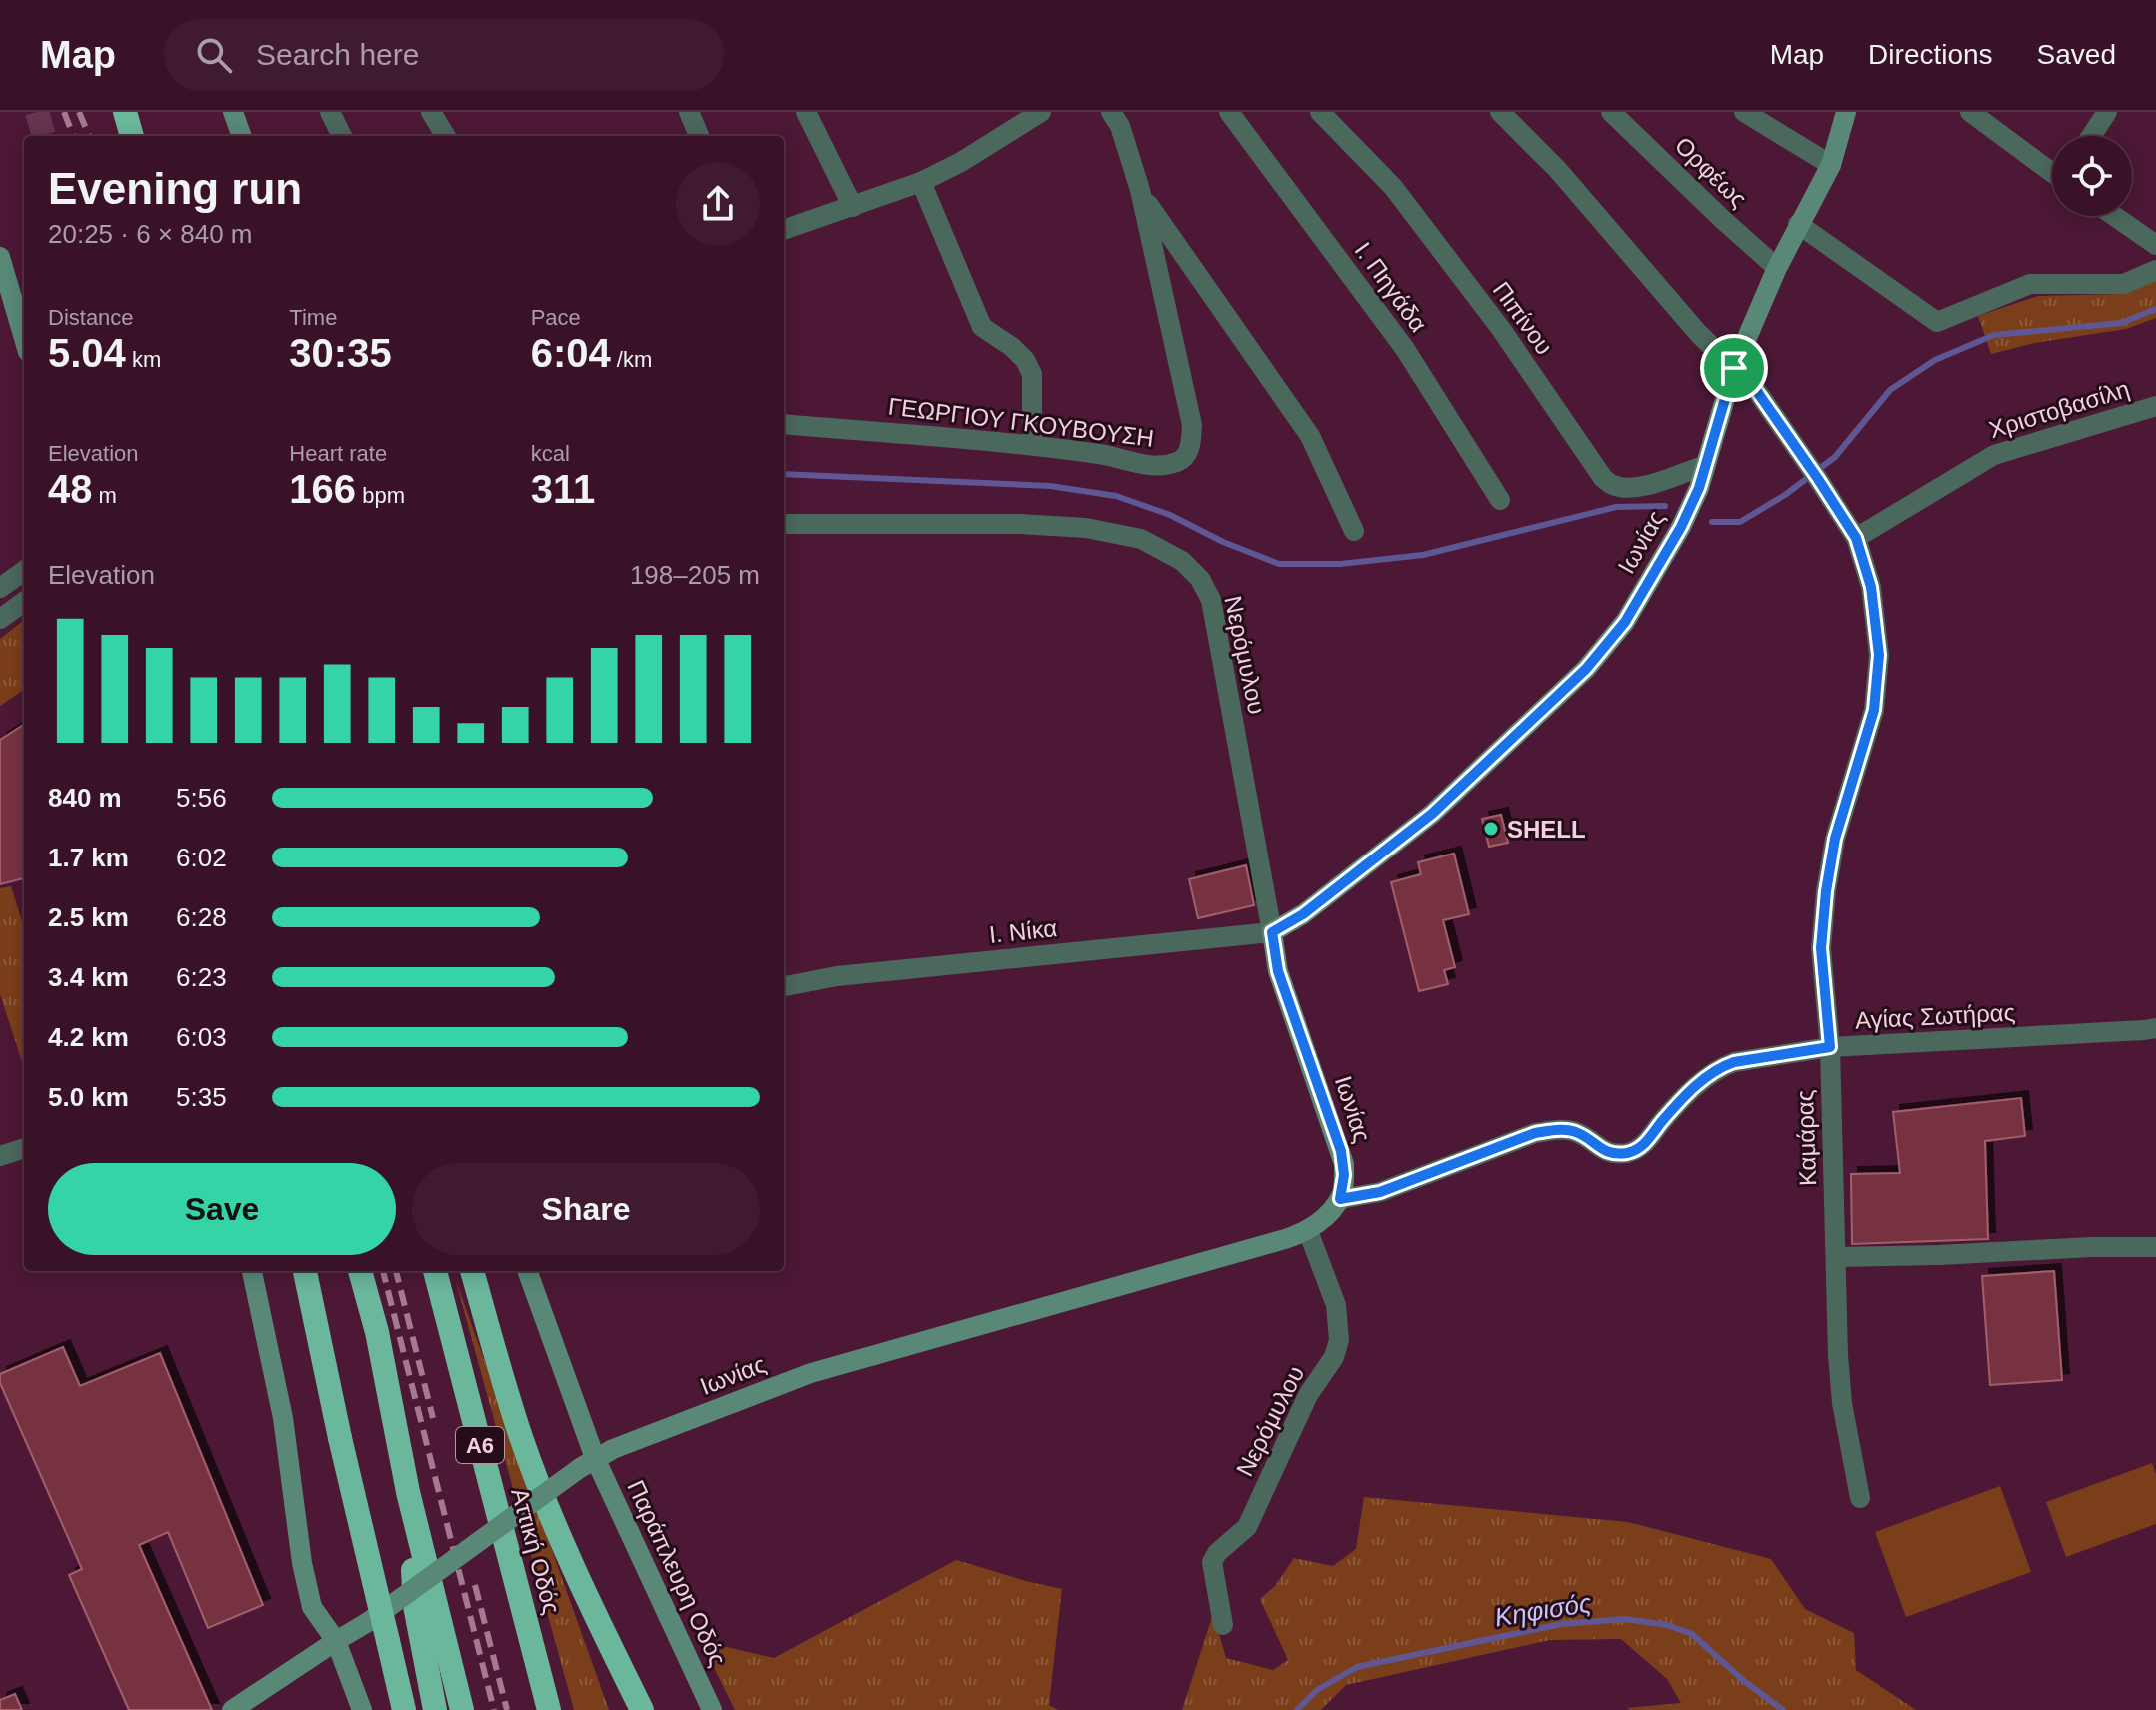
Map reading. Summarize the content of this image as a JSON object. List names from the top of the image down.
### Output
{
  "streets": {
    "highway": ["Α6", "Αττική Οδός"],
    "main road": ["Ιωνίας", "Παράπλευρη Οδός"],
    "street": [
      "Ορφέως",
      "Ι. Πηγάδα",
      "Πιπίνου",
      "Χριστοβασίλη",
      "ΓΕΩΡΓΙΟΥ ΓΚΟΥΒΟΥΣΗ",
      "Νερόμυλου",
      "Ι. Νίκα",
      "Αγίας Σωτήρας",
      "Καμάρας"
    ]
  },
  "crossings": [
    ["Ορφέως", "Ιωνίας"],
    ["Πιπίνου", "Ιωνίας"],
    ["Χριστοβασίλη", "Καμάρας"],
    ["Ιωνίας", "Νερόμυλου"],
    ["Ιωνίας", "Ι. Νίκα"],
    ["Ιωνίας", "Αγίας Σωτήρας"],
    ["Ιωνίας", "Καμάρας"],
    ["Ιωνίας", "Παράπλευρη Οδός"],
    ["Νερόμυλου", "Ι. Νίκα"],
    ["Αγίας Σωτήρας", "Καμάρας"]
  ],
  "water": ["Κηφισός"],
  "places": ["SHELL"],
  "page": {
    "header": "Map",
    "search": "Search here",
    "nav": ["Map", "Directions", "Saved"],
    "heading": ["Evening run", "20:25 · 6 × 840 m"],
    "stats": [
      ["Distance", "5.04 km"],
      ["Time", "30:35"],
      ["Pace", "6:04 /km"],
      ["Elevation", "48 m"],
      ["Heart rate", "166 bpm"],
      ["kcal", "311"]
    ],
    "chart": ["Elevation", "198–205 m"],
    "list": [
      {
        "name": "840 m",
        "note": "5:56"
      },
      {
        "name": "1.7 km",
        "note": "6:02"
      },
      {
        "name": "2.5 km",
        "note": "6:28"
      },
      {
        "name": "3.4 km",
        "note": "6:23"
      },
      {
        "name": "4.2 km",
        "note": "6:03"
      },
      {
        "name": "5.0 km",
        "note": "5:35"
      }
    ],
    "buttons": ["Save", "Share"]
  }
}
